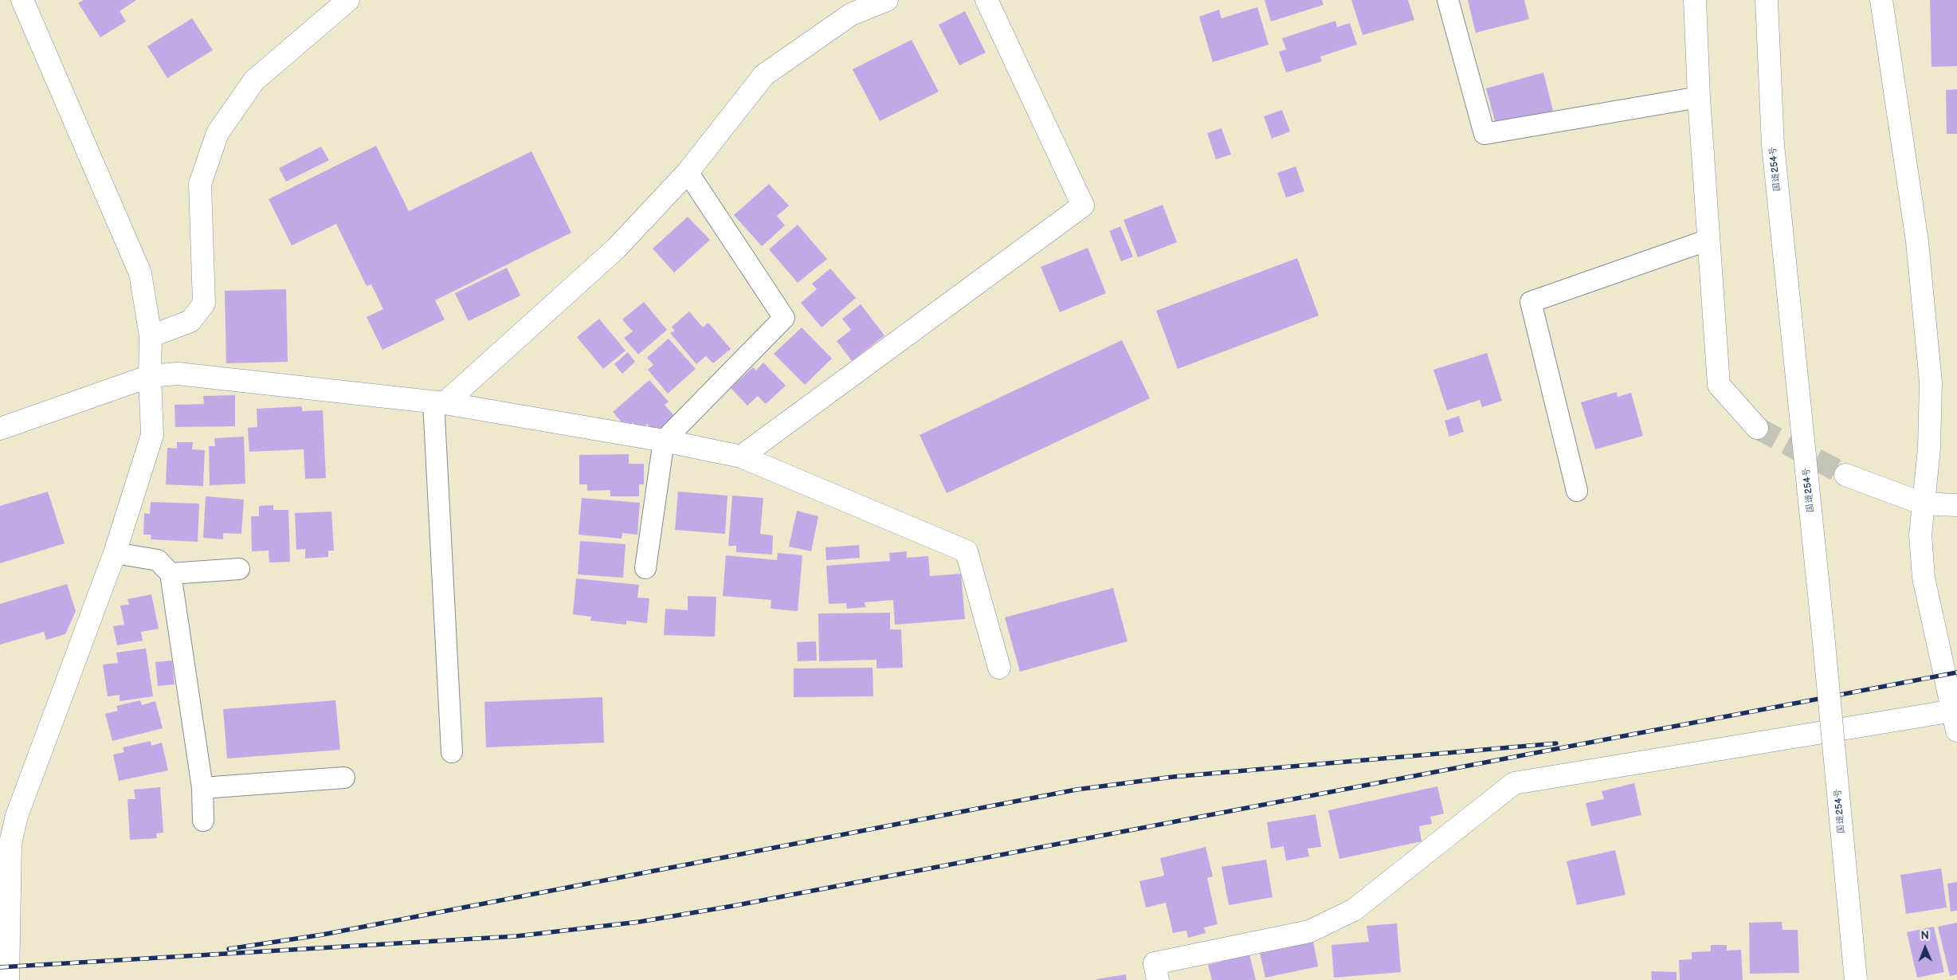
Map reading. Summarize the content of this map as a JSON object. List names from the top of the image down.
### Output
{
  "streets": {
    "main road": ["国道254号"]
  },
  "north": "top"
}
